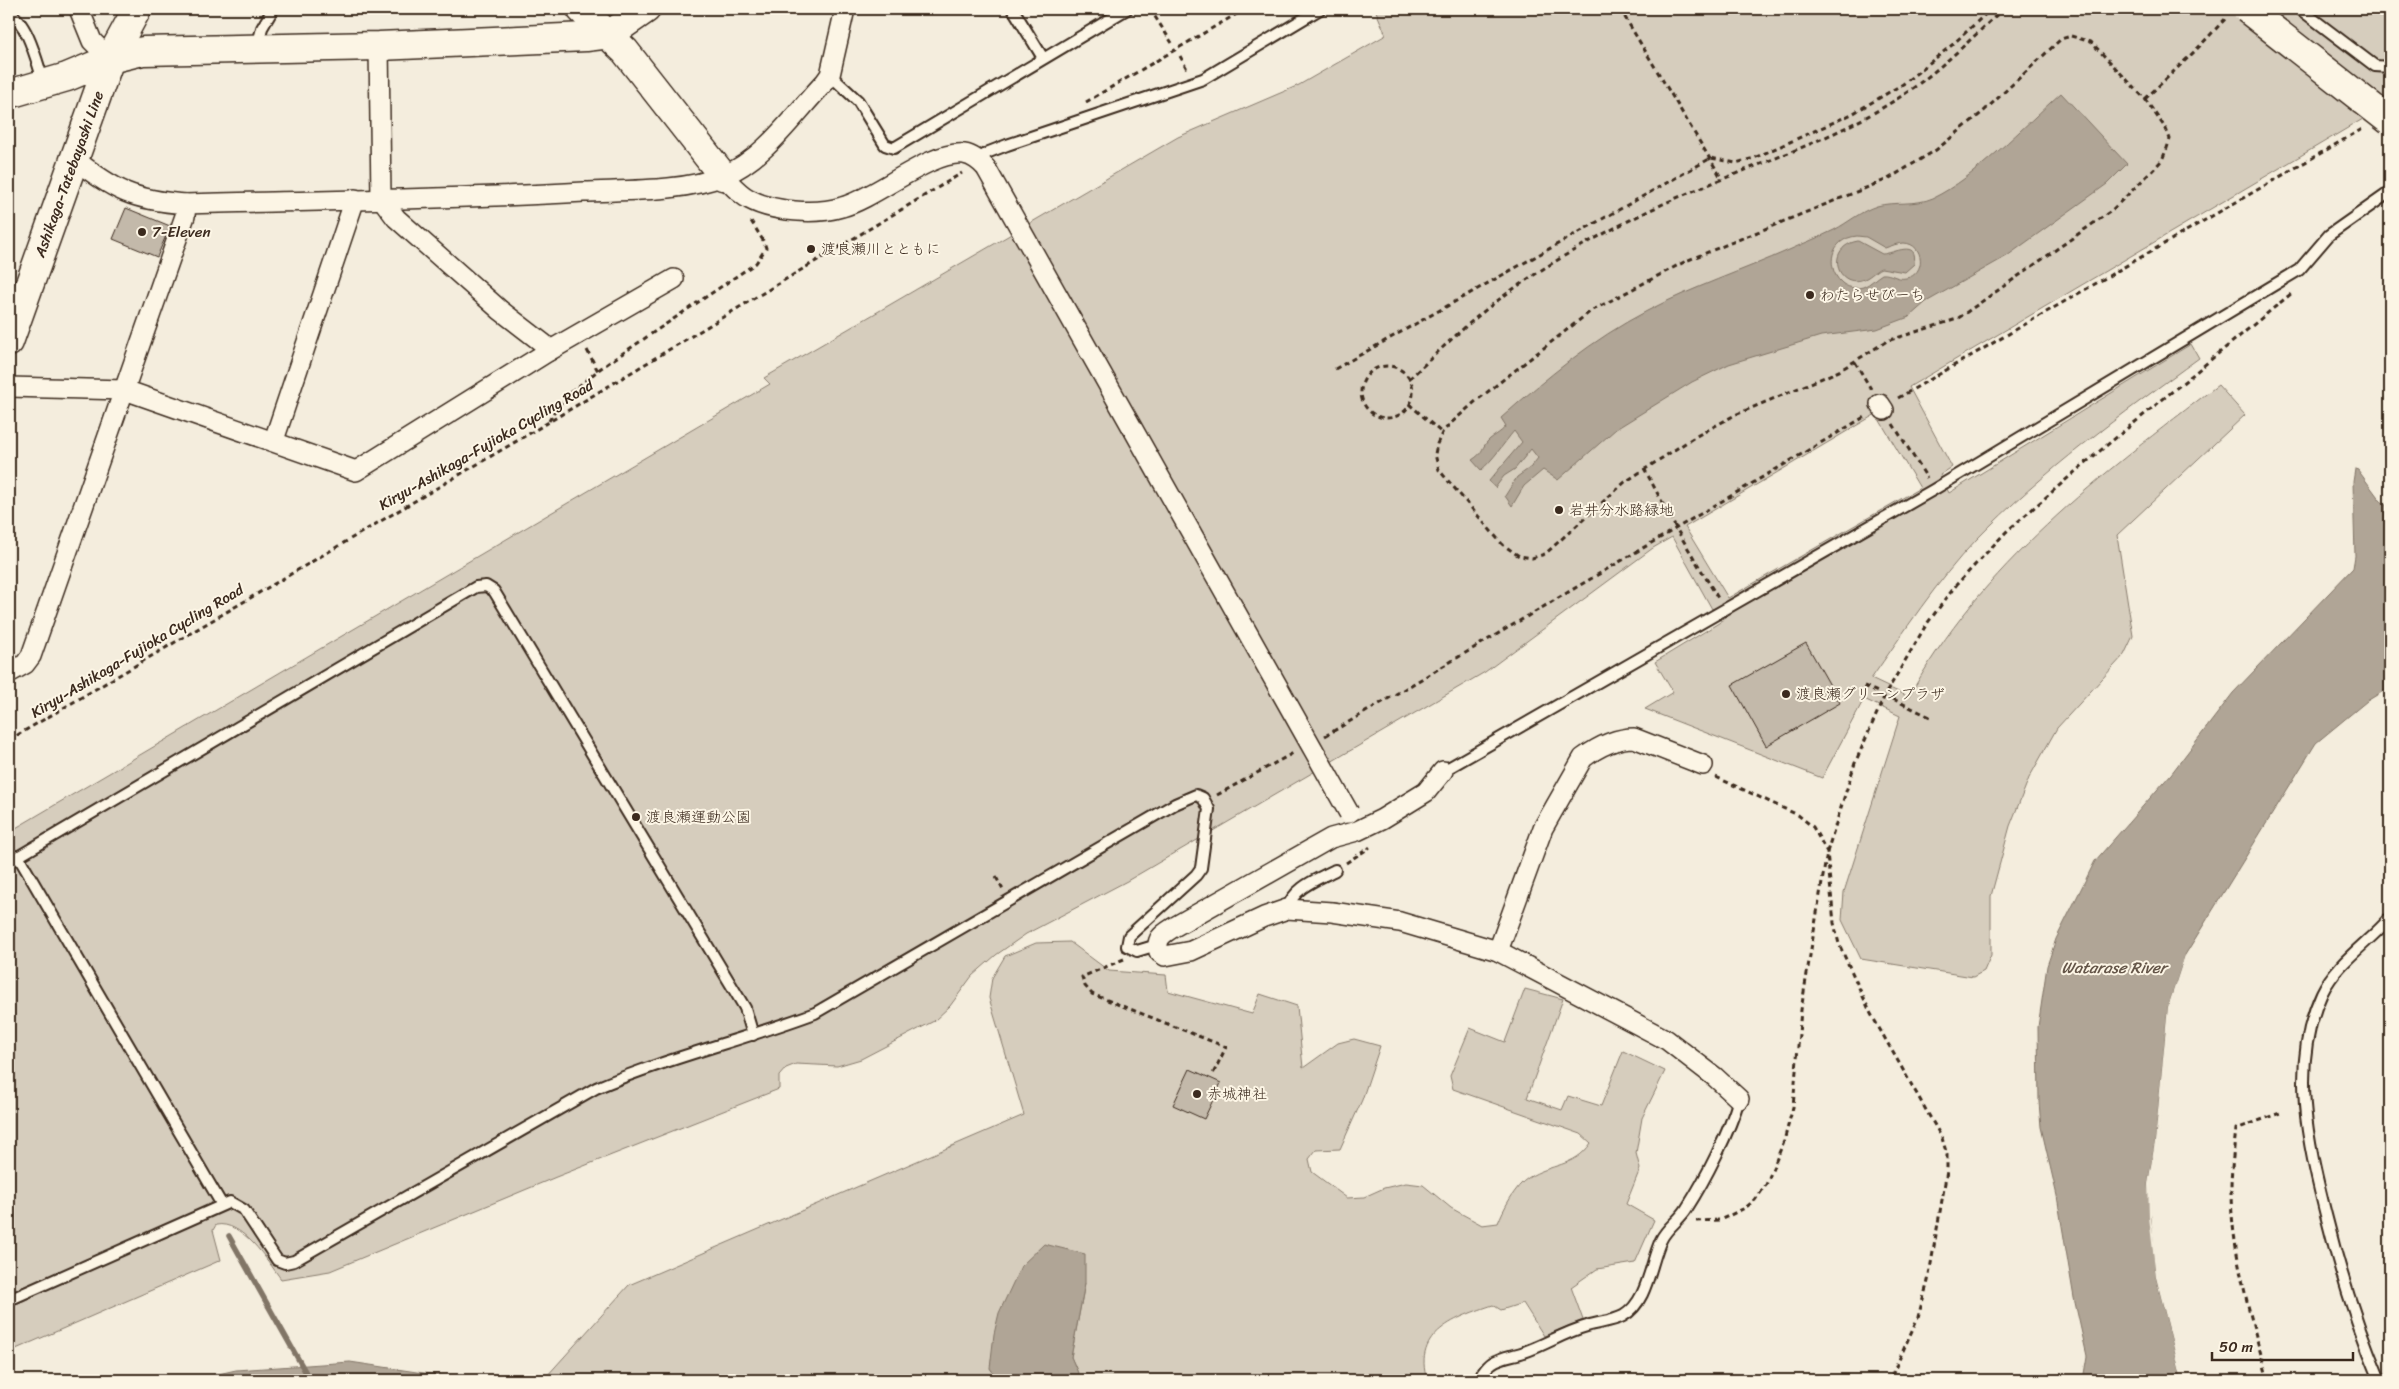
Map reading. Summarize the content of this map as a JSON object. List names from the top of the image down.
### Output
{
  "streets": {
    "street": ["Ashikaga-Tatebayashi Line"],
    "path": ["Kiryu-Ashikaga-Fujioka Cycling Road"]
  },
  "water": ["Watarase River"],
  "places": [
    "7-Eleven",
    "渡良瀬川とともに",
    "わたらせびーち",
    "岩井分水路緑地",
    "渡良瀬グリーンプラザ",
    "渡良瀬運動公園",
    "赤城神社"
  ],
  "scale_bar": "50 m"
}
